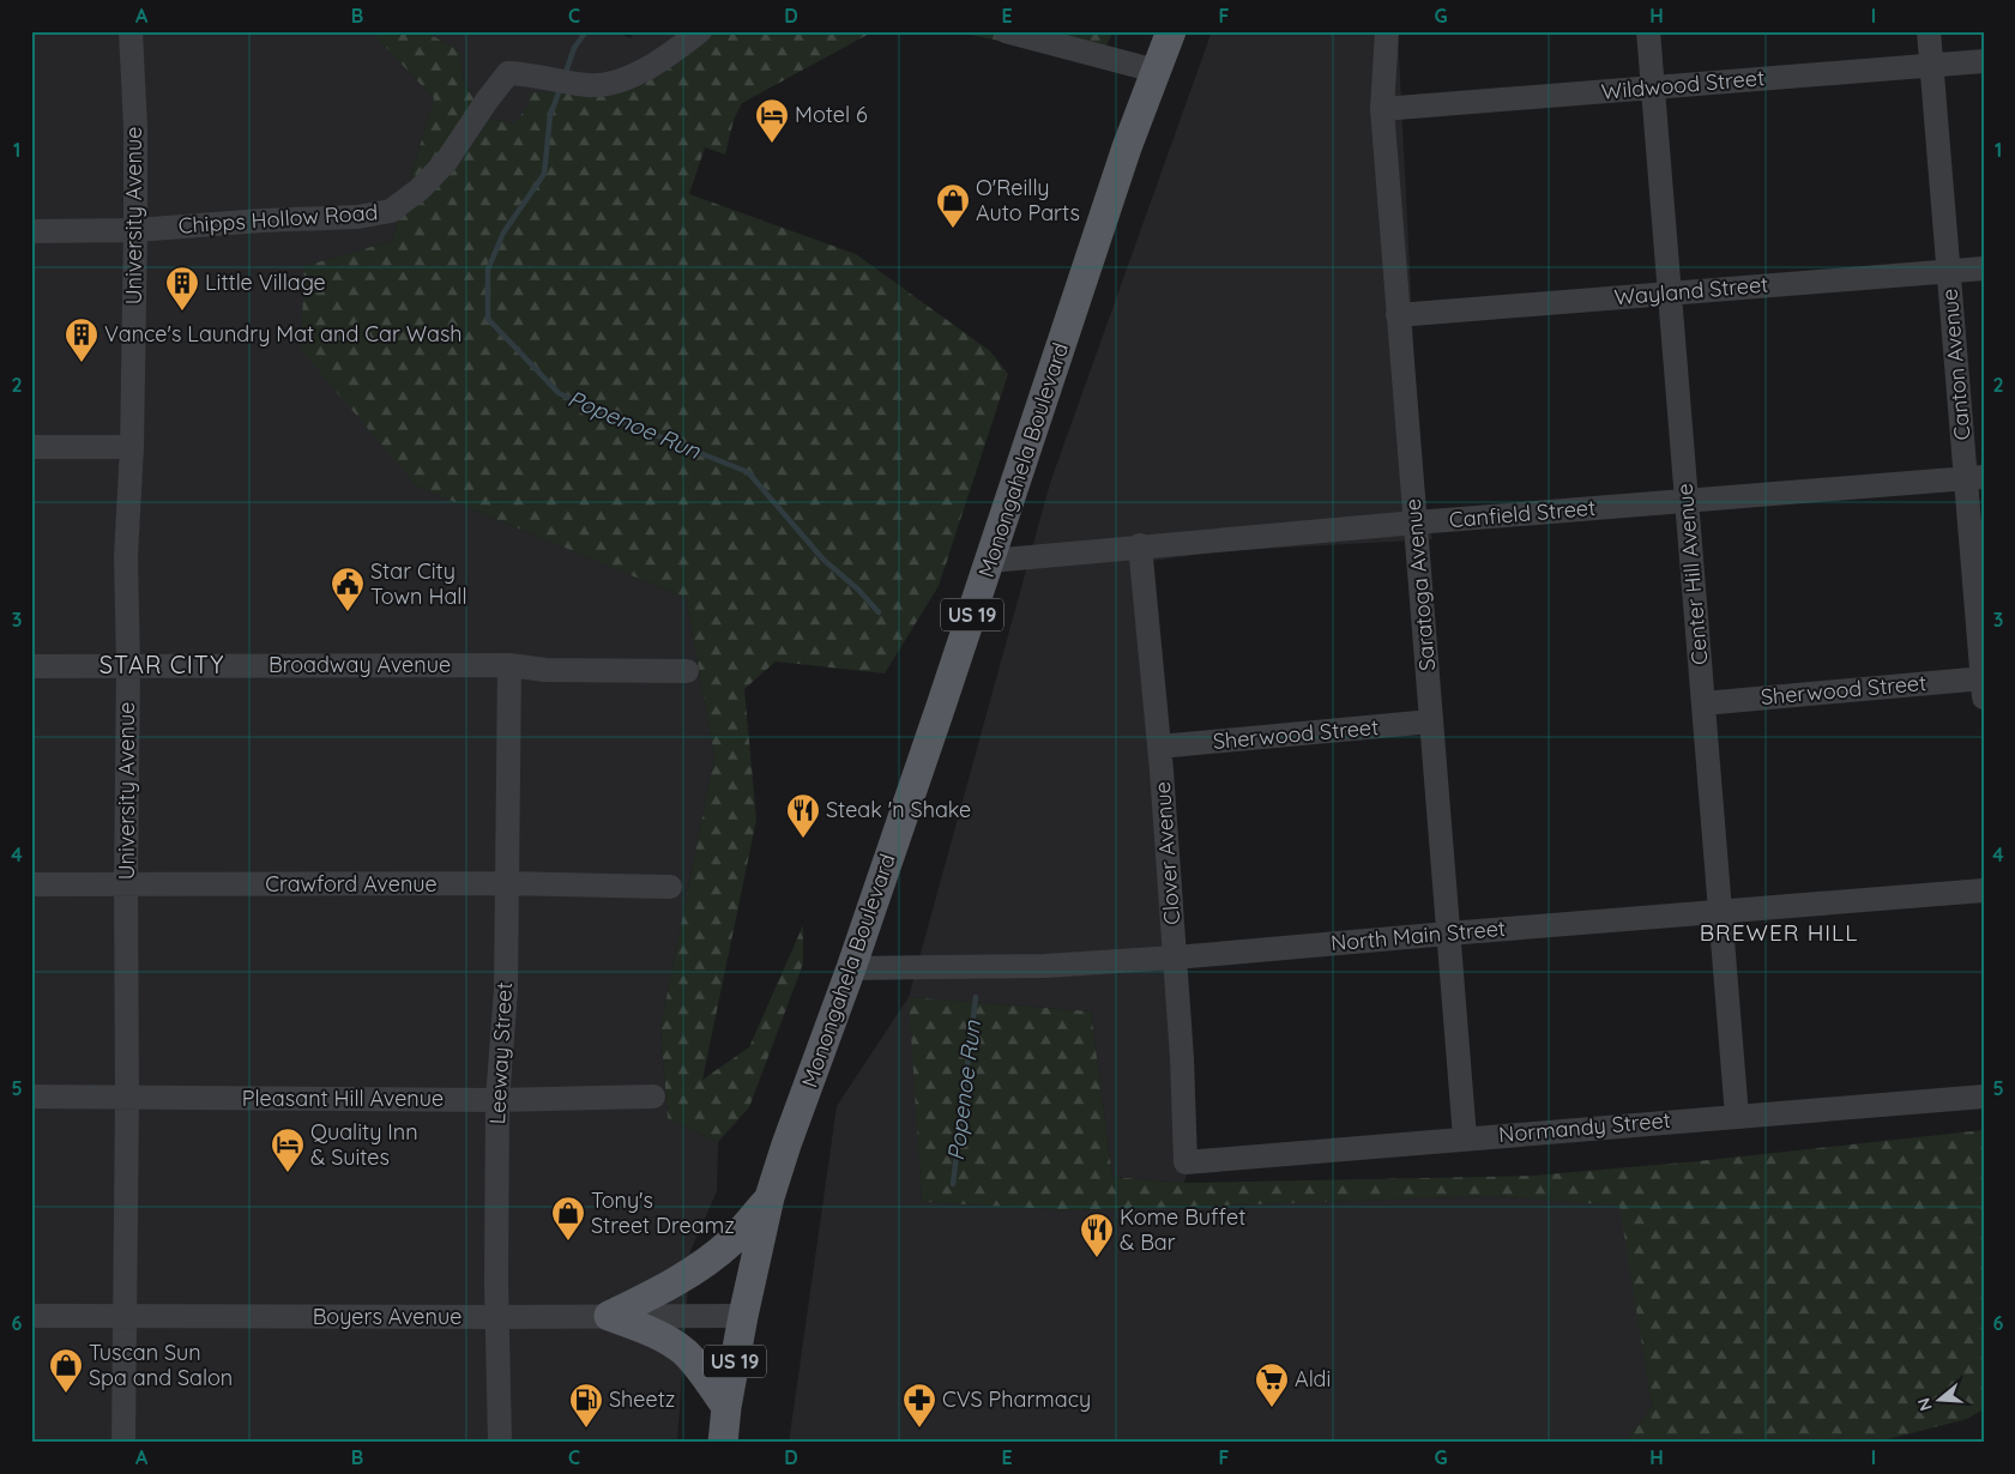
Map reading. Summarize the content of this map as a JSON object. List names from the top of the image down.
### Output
{
  "streets": {
    "main road": ["Monongahela Boulevard", "US 19"],
    "street": [
      "Wildwood Street",
      "University Avenue",
      "Chipps Hollow Road",
      "Wayland Street",
      "Canton Avenue",
      "Canfield Street",
      "Center Hill Avenue",
      "Saratoga Avenue",
      "Broadway Avenue",
      "Sherwood Street",
      "Clover Avenue",
      "Crawford Avenue",
      "North Main Street",
      "Leeway Street",
      "Pleasant Hill Avenue",
      "Normandy Street",
      "Boyers Avenue"
    ]
  },
  "crossings": [
    ["Wildwood Street", "Canton Avenue"],
    ["Wildwood Street", "Center Hill Avenue"],
    ["Wildwood Street", "Saratoga Avenue"],
    ["University Avenue", "Chipps Hollow Road"],
    ["University Avenue", "Broadway Avenue"],
    ["University Avenue", "Crawford Avenue"],
    ["University Avenue", "Pleasant Hill Avenue"],
    ["University Avenue", "Boyers Avenue"],
    ["Wayland Street", "Canton Avenue"],
    ["Wayland Street", "Center Hill Avenue"],
    ["Wayland Street", "Saratoga Avenue"],
    ["Canton Avenue", "Canfield Street"],
    ["Canton Avenue", "Sherwood Street"],
    ["Monongahela Boulevard", "Canfield Street"],
    ["Monongahela Boulevard", "North Main Street"],
    ["Monongahela Boulevard", "Boyers Avenue"],
    ["Canfield Street", "Center Hill Avenue"],
    ["Canfield Street", "Saratoga Avenue"],
    ["Canfield Street", "Clover Avenue"],
    ["Center Hill Avenue", "Sherwood Street"],
    ["Center Hill Avenue", "North Main Street"],
    ["Center Hill Avenue", "Normandy Street"],
    ["Saratoga Avenue", "Sherwood Street"],
    ["Saratoga Avenue", "North Main Street"],
    ["Saratoga Avenue", "Normandy Street"],
    ["Broadway Avenue", "Leeway Street"],
    ["Sherwood Street", "Clover Avenue"],
    ["Clover Avenue", "North Main Street"],
    ["Clover Avenue", "Normandy Street"],
    ["Crawford Avenue", "Leeway Street"],
    ["Leeway Street", "Pleasant Hill Avenue"],
    ["Leeway Street", "Boyers Avenue"]
  ],
  "districts": ["STAR CITY", "BREWER HILL"],
  "water": ["Popenoe Run"],
  "places": {
    "hotel": ["Motel 6", "Quality Inn & Suites"],
    "shop": ["O'Reilly Auto Parts", "Tony's Street Dreamz", "Tuscan Sun Spa and Salon"],
    "building": ["Little Village", "Vance's Laundry Mat and Car Wash"],
    "public building": ["Star City Town Hall"],
    "restaurant": ["Steak 'n Shake", "Kome Buffet & Bar"],
    "supermarket": ["Aldi"],
    "fuel station": ["Sheetz"],
    "pharmacy": ["CVS Pharmacy"]
  },
  "north": "left",
  "grid": {
    "columns": [
      "A",
      "B",
      "C",
      "D",
      "E",
      "F",
      "G",
      "H",
      "I"
    ],
    "rows": [
      "1",
      "2",
      "3",
      "4",
      "5",
      "6"
    ]
  }
}
